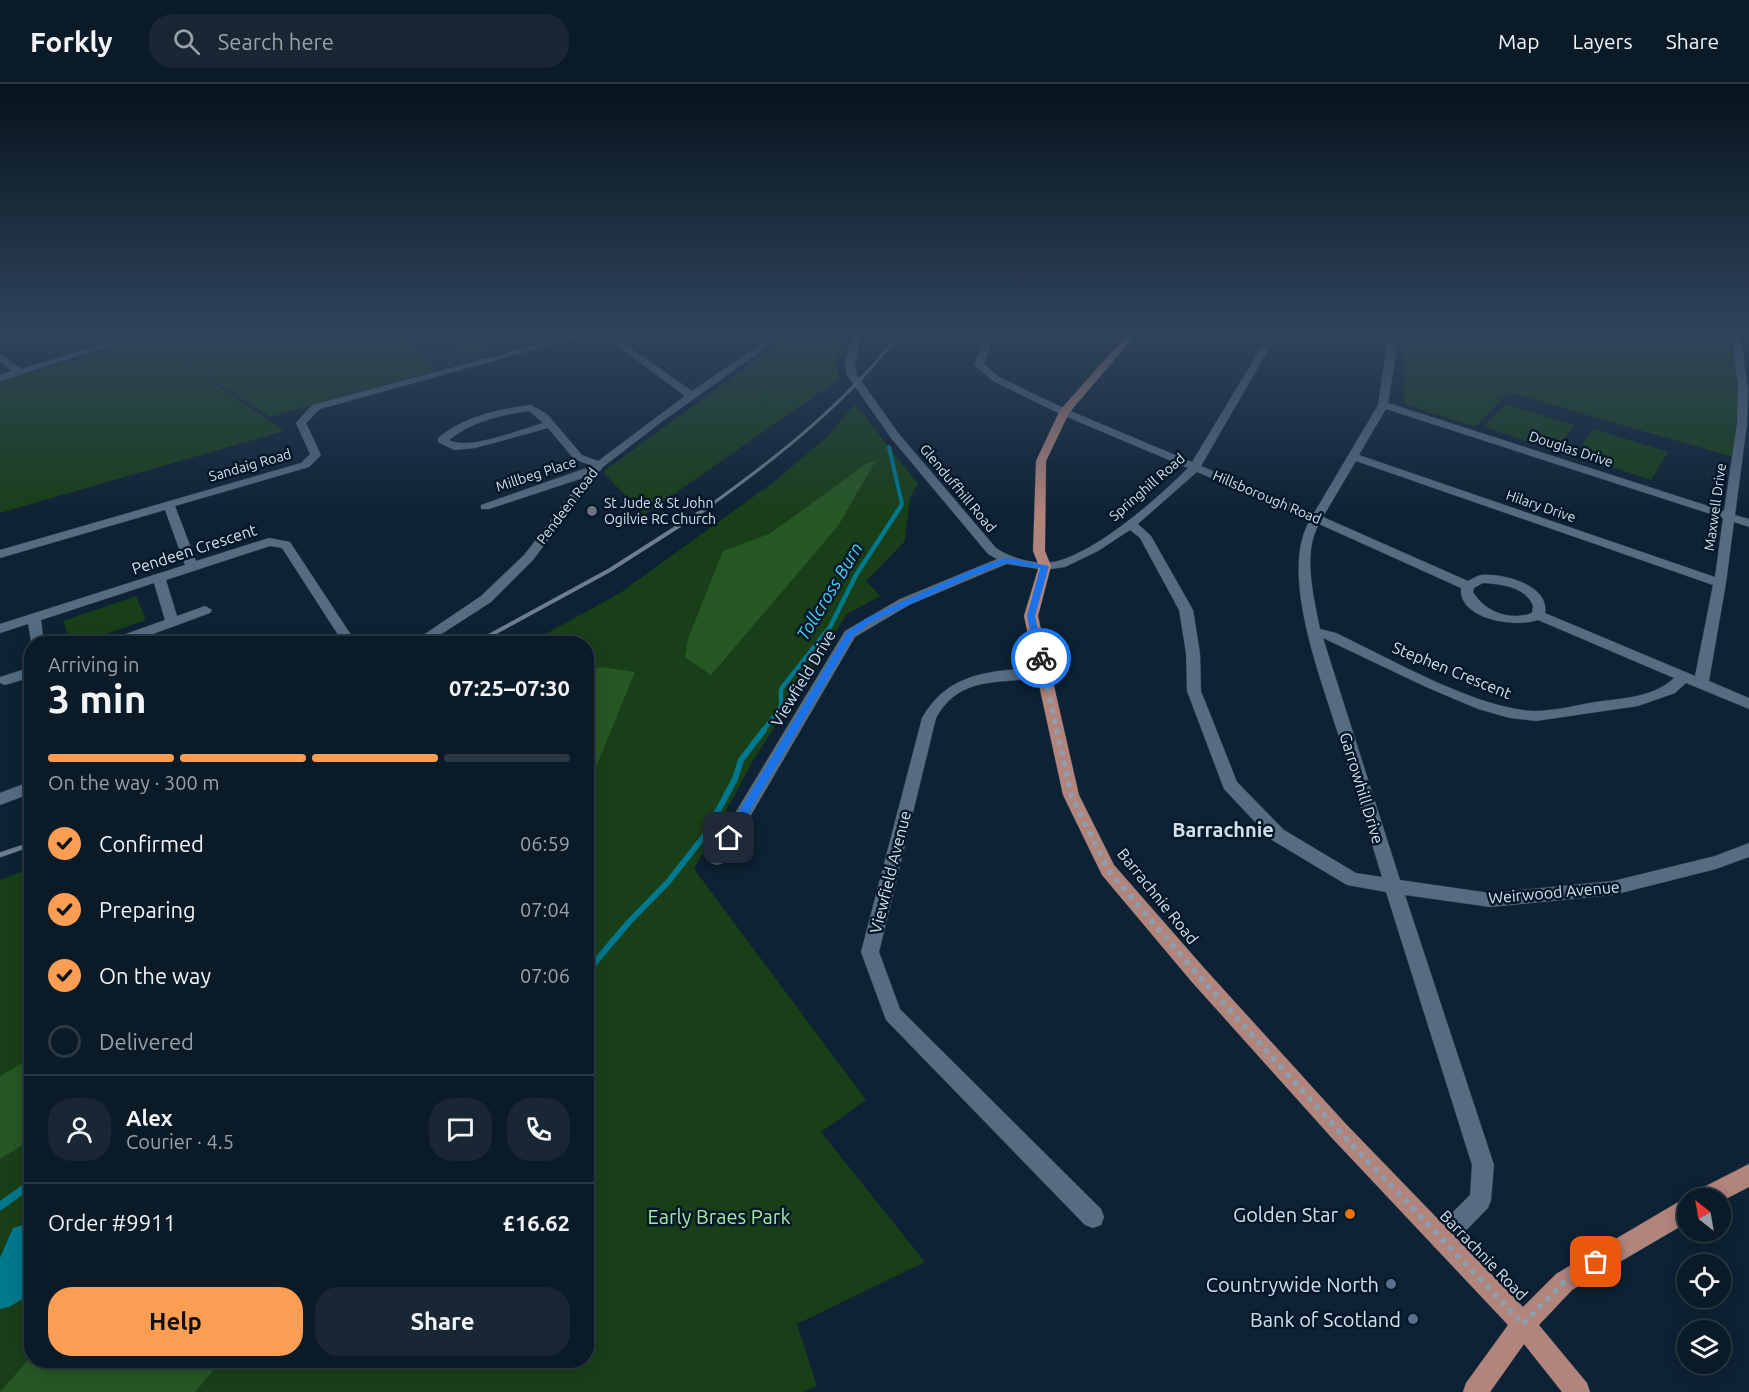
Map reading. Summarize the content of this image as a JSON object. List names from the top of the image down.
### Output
{
  "streets": {
    "main road": ["Barrachnie Road"],
    "street": [
      "Douglas Drive",
      "Sandaig Road",
      "Millbeg Place",
      "Springhill Road",
      "Glenduffhill Road",
      "Hillsborough Road",
      "Pendeen Road",
      "Hilary Drive",
      "Maxwell Drive",
      "Pendeen Crescent",
      "Stephen Crescent",
      "Viewfield Drive",
      "Garrowhill Drive",
      "Viewfield Avenue",
      "Weirwood Avenue"
    ]
  },
  "crossings": [
    ["Douglas Drive", "Maxwell Drive"],
    ["Douglas Drive", "Garrowhill Drive"],
    ["Millbeg Place", "Pendeen Road"],
    ["Springhill Road", "Glenduffhill Road"],
    ["Springhill Road", "Hillsborough Road"],
    ["Springhill Road", "Weirwood Avenue"],
    ["Springhill Road", "Barrachnie Road"],
    ["Glenduffhill Road", "Viewfield Drive"],
    ["Glenduffhill Road", "Barrachnie Road"],
    ["Hillsborough Road", "Garrowhill Drive"],
    ["Hillsborough Road", "Barrachnie Road"],
    ["Hilary Drive", "Maxwell Drive"],
    ["Hilary Drive", "Garrowhill Drive"],
    ["Stephen Crescent", "Garrowhill Drive"],
    ["Garrowhill Drive", "Weirwood Avenue"],
    ["Garrowhill Drive", "Barrachnie Road"],
    ["Viewfield Avenue", "Barrachnie Road"]
  ],
  "districts": ["Barrachnie"],
  "water": ["Tollcross Burn"],
  "parks": ["Early Braes Park"],
  "places": [
    "St Jude & St John Ogilvie RC Church",
    "Golden Star",
    "Countrywide North",
    "Bank of Scotland"
  ],
  "north": "top left",
  "page": {
    "header": "Forkly",
    "search": "Search here",
    "nav": ["Map", "Layers", "Share"],
    "heading": ["3 min", "Arriving in", "07:25–07:30"],
    "panel": [
      "Alex",
      "Courier · 4.5",
      "Order #9911",
      "£16.62"
    ],
    "bar": "On the way · 300 m",
    "list": [
      ["Confirmed", "06:59"],
      ["Preparing", "07:04"],
      ["On the way", "07:06"],
      "Delivered"
    ],
    "buttons": ["Help", "Share"]
  }
}
